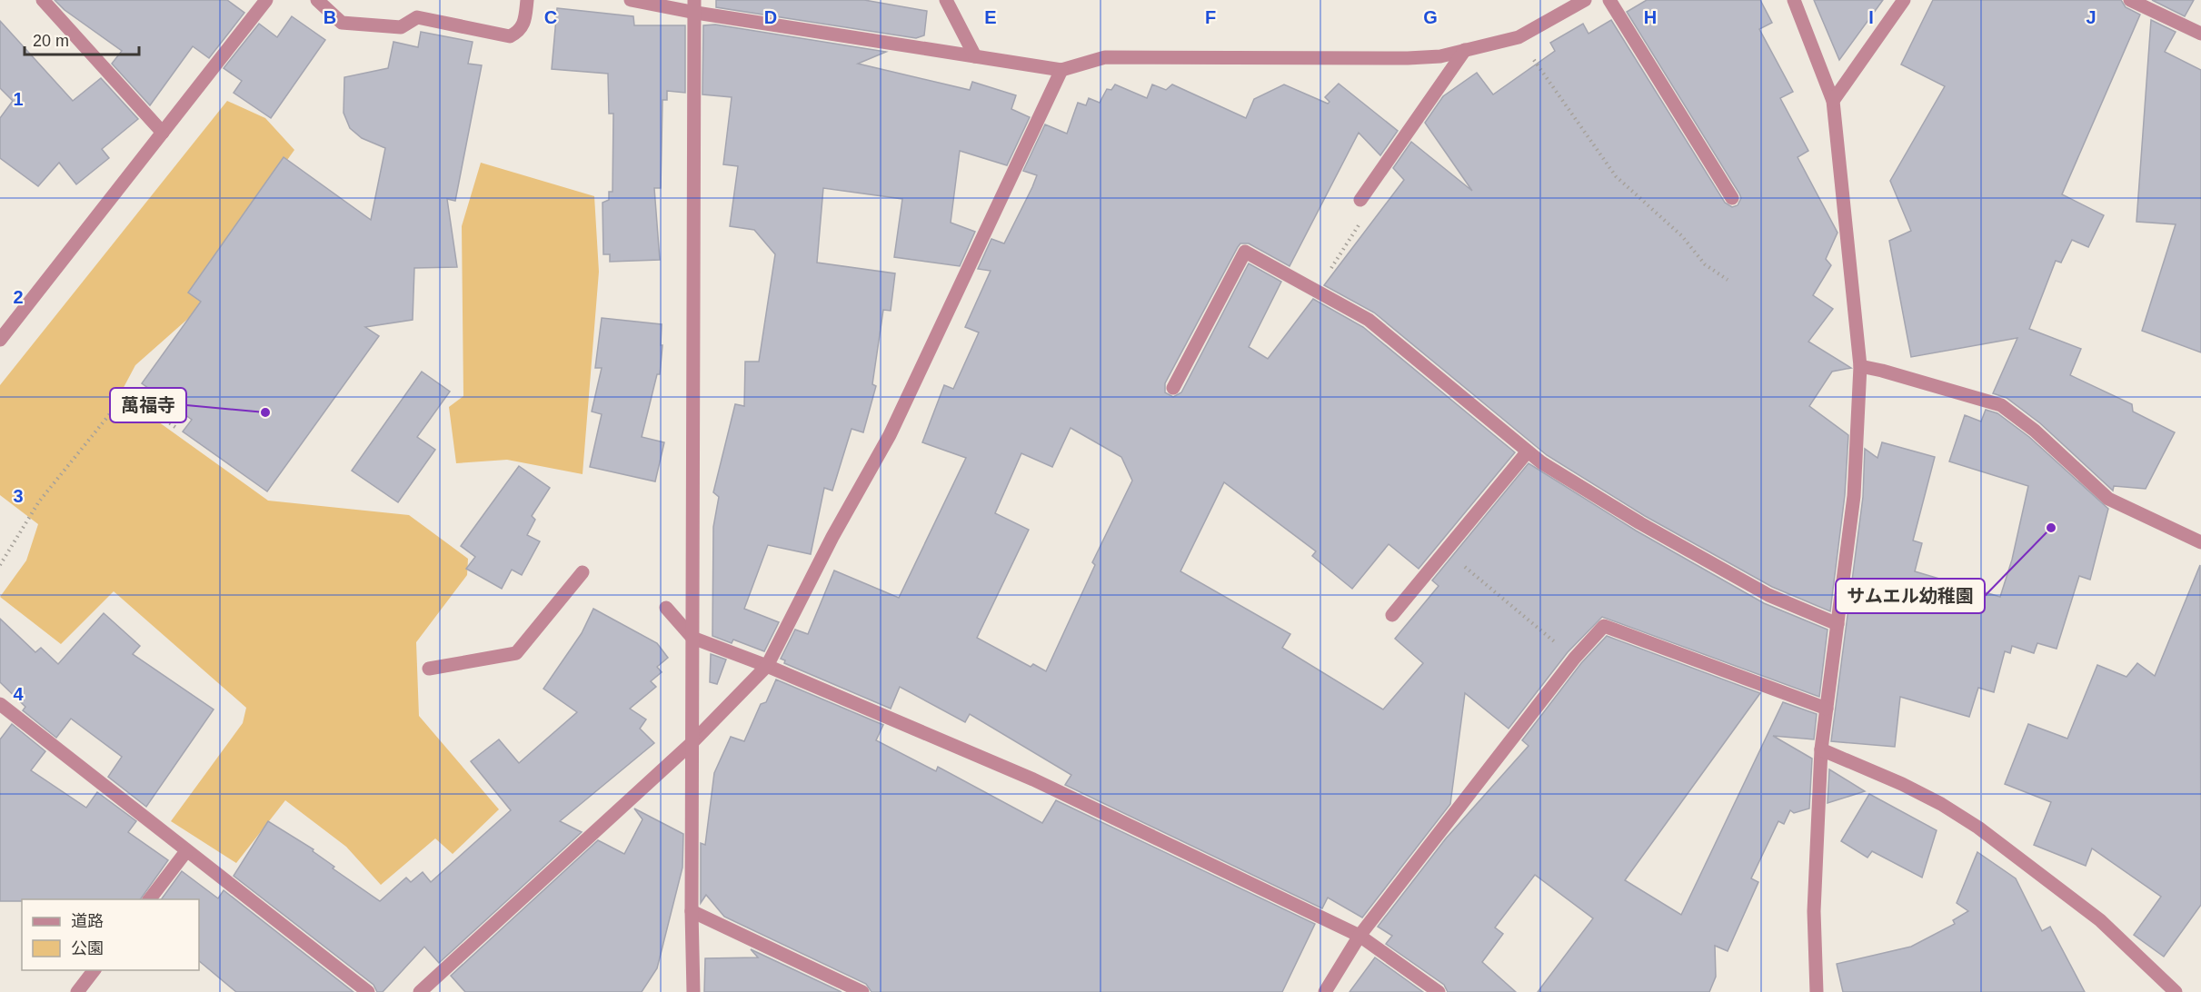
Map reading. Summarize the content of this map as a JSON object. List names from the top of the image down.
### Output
{
  "places": ["萬福寺", "サムエル幼稚園"],
  "legend": ["道路", "公園"],
  "scale_bar": "20 m",
  "grid": {
    "columns": [
      "B",
      "C",
      "D",
      "E",
      "F",
      "G",
      "H",
      "I",
      "J"
    ],
    "rows": [
      "1",
      "2",
      "3",
      "4"
    ]
  }
}
